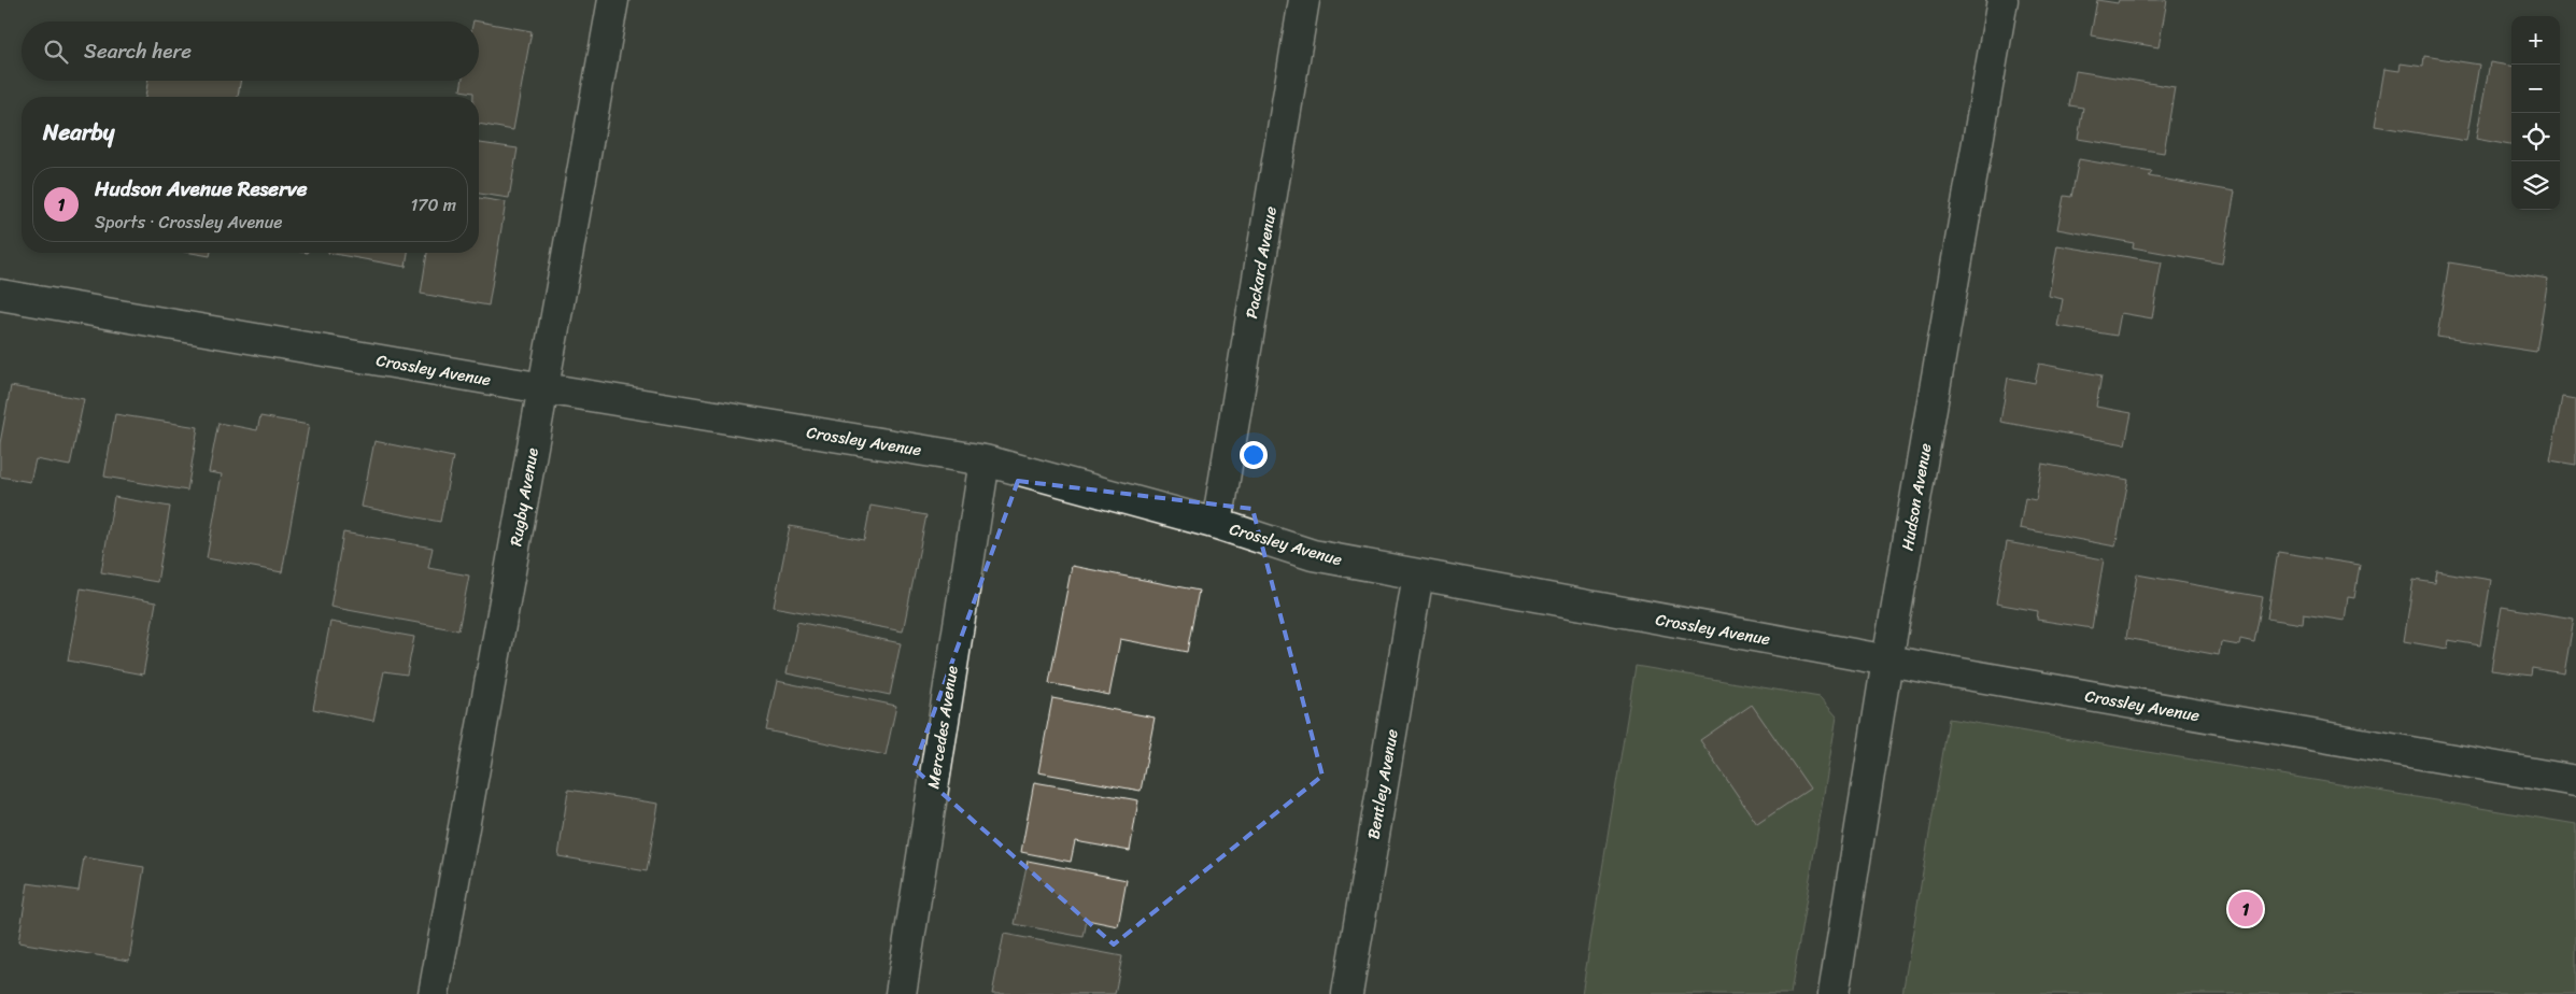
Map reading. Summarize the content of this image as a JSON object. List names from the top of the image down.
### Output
{
  "streets": {
    "street": [
      "Packard Avenue",
      "Crossley Avenue",
      "Rugby Avenue",
      "Hudson Avenue",
      "Mercedes Avenue",
      "Bentley Avenue"
    ]
  },
  "crossings": [
    ["Packard Avenue", "Crossley Avenue"],
    ["Crossley Avenue", "Rugby Avenue"],
    ["Crossley Avenue", "Hudson Avenue"],
    ["Crossley Avenue", "Mercedes Avenue"],
    ["Crossley Avenue", "Bentley Avenue"]
  ],
  "page": {
    "map_buttons": ["+", "−"],
    "search": "Search here",
    "heading": "Nearby",
    "list": [
      {
        "mark": "1",
        "name": "Hudson Avenue Reserve",
        "note": "Sports · Crossley Avenue",
        "value": "170 m"
      }
    ],
    "pins": "1"
  }
}
